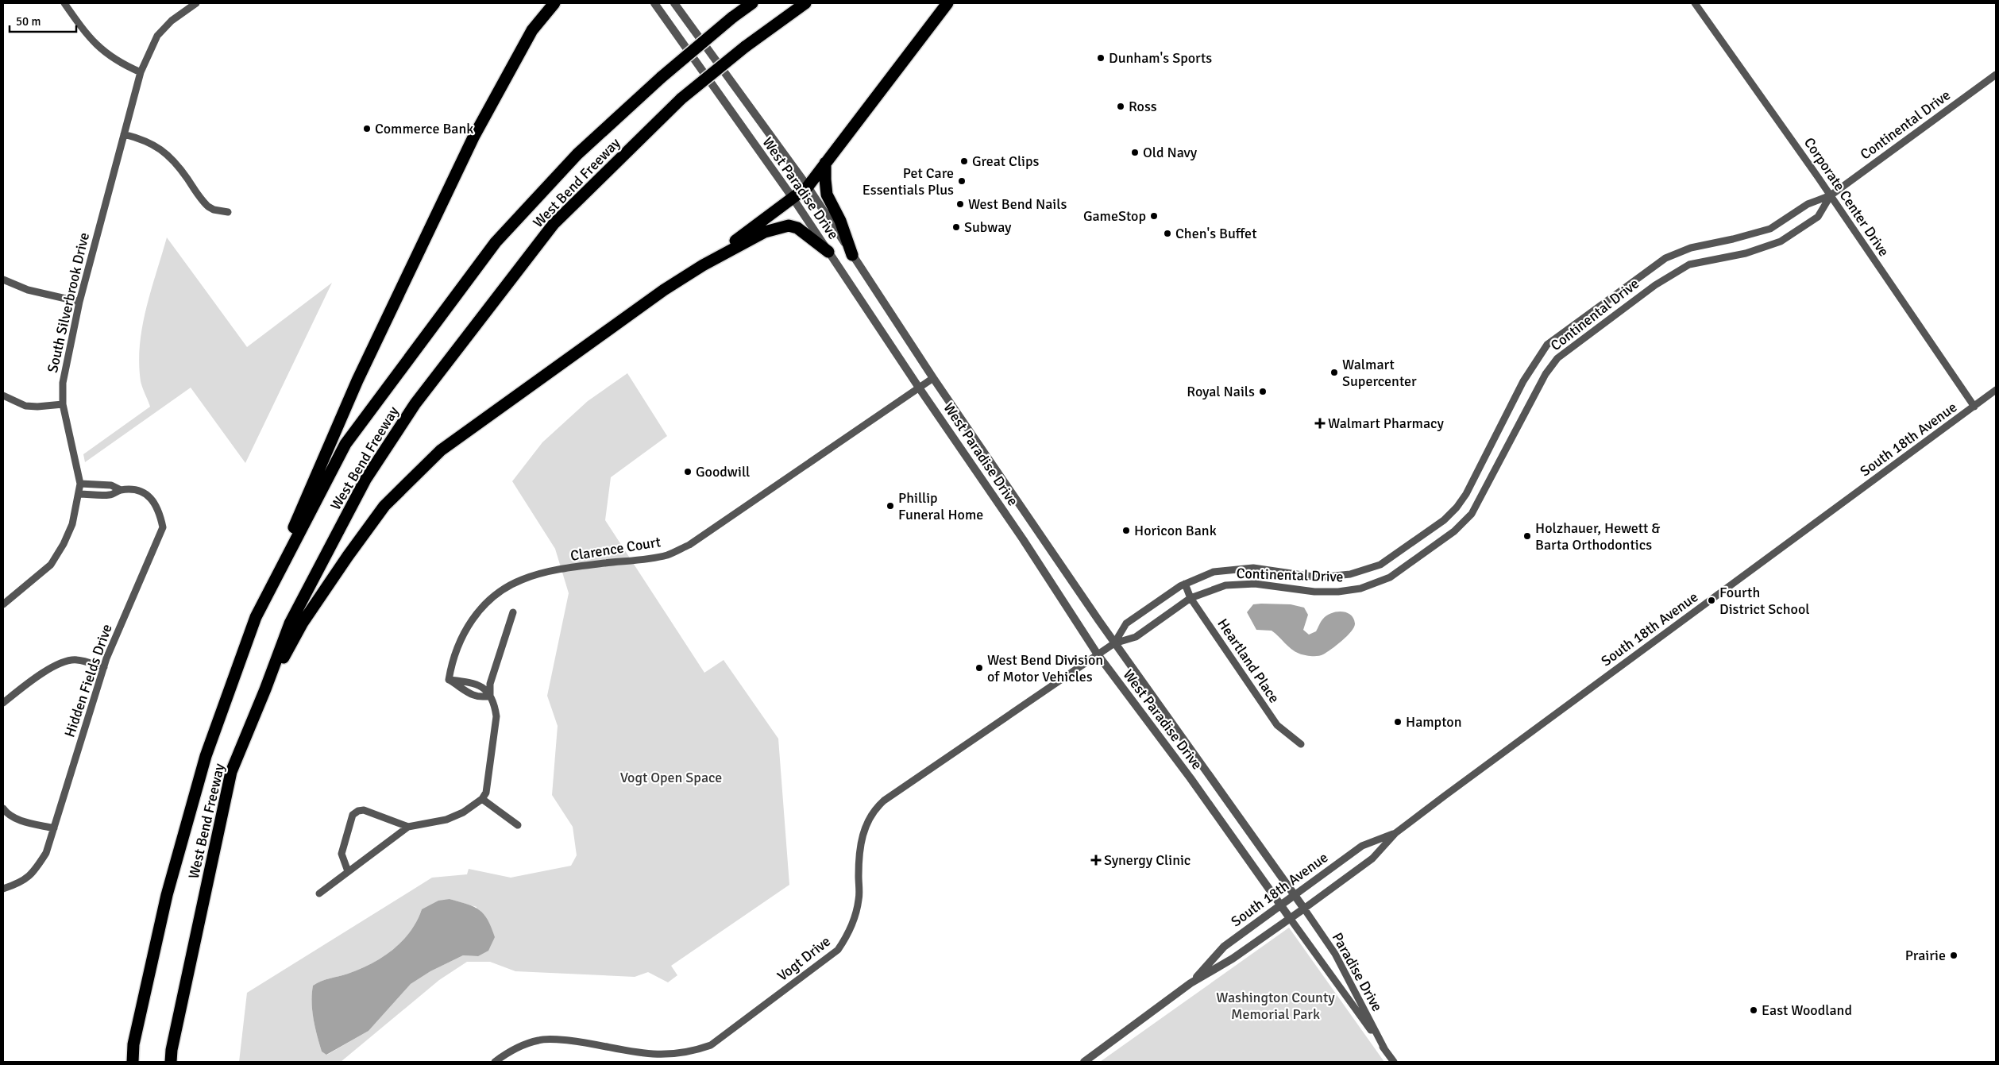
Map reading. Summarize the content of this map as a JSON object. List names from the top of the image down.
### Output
{
  "streets": {
    "highway": ["West Bend Freeway"],
    "street": [
      "Continental Drive",
      "West Paradise Drive",
      "Corporate Center Drive",
      "South Silverbrook Drive",
      "South 18th Avenue",
      "Clarence Court",
      "Heartland Place",
      "Hidden Fields Drive",
      "Vogt Drive",
      "Paradise Drive"
    ]
  },
  "crossings": [
    ["Continental Drive", "West Paradise Drive"],
    ["Continental Drive", "Corporate Center Drive"],
    ["Continental Drive", "Heartland Place"],
    ["Continental Drive", "Vogt Drive"],
    ["West Paradise Drive", "South 18th Avenue"],
    ["West Paradise Drive", "Clarence Court"],
    ["West Paradise Drive", "Vogt Drive"],
    ["West Paradise Drive", "Paradise Drive"],
    ["Corporate Center Drive", "South 18th Avenue"],
    ["South Silverbrook Drive", "Hidden Fields Drive"],
    ["South 18th Avenue", "Paradise Drive"]
  ],
  "parks": ["Vogt Open Space", "Washington County Memorial Park"],
  "places": {
    "other": [
      "Dunham's Sports",
      "Ross",
      "Commerce Bank",
      "Old Navy",
      "Great Clips",
      "Pet Care Essentials Plus",
      "West Bend Nails",
      "GameStop",
      "Subway",
      "Chen's Buffet",
      "Walmart Supercenter",
      "Royal Nails",
      "Goodwill",
      "Phillip Funeral Home",
      "Horicon Bank",
      "Holzhauer, Hewett & Barta Orthodontics",
      "Fourth District School",
      "West Bend Division of Motor Vehicles",
      "Hampton",
      "Prairie",
      "East Woodland"
    ],
    "health": ["Walmart Pharmacy", "Synergy Clinic"]
  },
  "scale_bar": "50 m"
}
